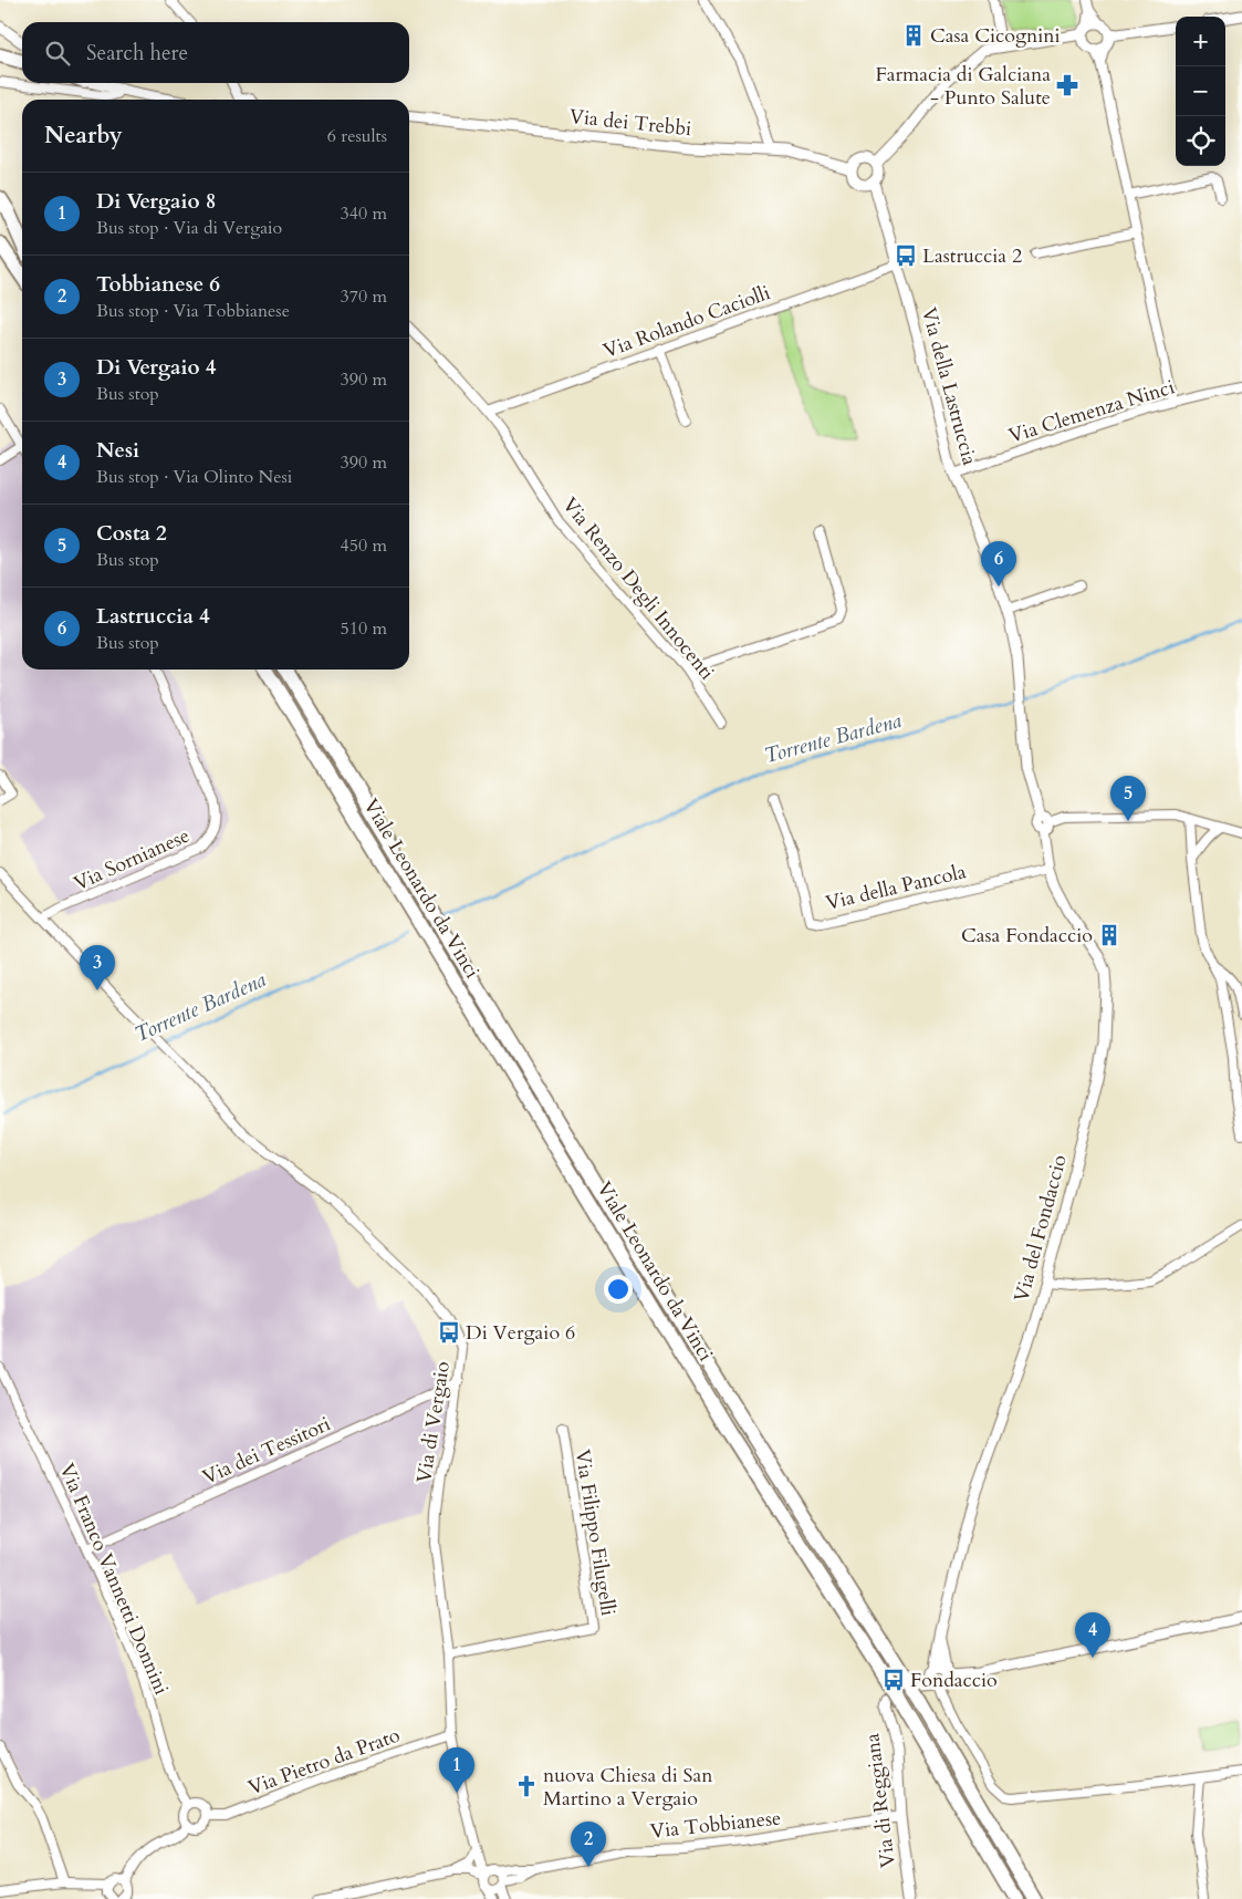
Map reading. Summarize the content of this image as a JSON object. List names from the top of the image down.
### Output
{
  "streets": {
    "highway": ["Viale Leonardo da Vinci"],
    "street": [
      "Via dei Trebbi",
      "Via Rolando Caciolli",
      "Via della Lastruccia",
      "Via Clemenza Ninci",
      "Via Renzo Degli Innocenti",
      "Via Sornianese",
      "Via della Pancola",
      "Via del Fondaccio",
      "Via di Vergaio",
      "Via dei Tessitori",
      "Via Filippo Filugelli",
      "Via Franco Vannetti Donnini",
      "Via Pietro da Prato",
      "Via di Reggiana",
      "Via Tobbianese"
    ]
  },
  "crossings": [
    ["Via dei Trebbi", "Via della Lastruccia"],
    ["Via Rolando Caciolli", "Via della Lastruccia"],
    ["Via Rolando Caciolli", "Via Renzo Degli Innocenti"],
    ["Via della Lastruccia", "Via Clemenza Ninci"],
    ["Via della Lastruccia", "Via del Fondaccio"],
    ["Via Sornianese", "Via di Vergaio"],
    ["Via della Pancola", "Via del Fondaccio"],
    ["Via del Fondaccio", "Via di Reggiana"],
    ["Via di Vergaio", "Via dei Tessitori"],
    ["Via di Vergaio", "Via Filippo Filugelli"],
    ["Via di Vergaio", "Via Pietro da Prato"],
    ["Via di Vergaio", "Via Tobbianese"],
    ["Via dei Tessitori", "Via Franco Vannetti Donnini"],
    ["Via Franco Vannetti Donnini", "Via Pietro da Prato"],
    ["Via di Reggiana", "Via Tobbianese"]
  ],
  "water": ["Torrente Bardena"],
  "places": {
    "building": ["Casa Cicognini", "Casa Fondaccio"],
    "pharmacy": ["Farmacia di Galciana - Punto Salute"],
    "bus stop": ["Lastruccia 2", "Di Vergaio 6", "Fondaccio"],
    "church": ["nuova Chiesa di San Martino a Vergaio"]
  },
  "page": {
    "map_buttons": ["+", "−"],
    "search": "Search here",
    "heading": ["Nearby", "6 results"],
    "list": [
      {
        "mark": "1",
        "name": "Di Vergaio 8",
        "note": "Bus stop · Via di Vergaio",
        "value": "340 m"
      },
      {
        "mark": "2",
        "name": "Tobbianese 6",
        "note": "Bus stop · Via Tobbianese",
        "value": "370 m"
      },
      {
        "mark": "3",
        "name": "Di Vergaio 4",
        "note": "Bus stop",
        "value": "390 m"
      },
      {
        "mark": "4",
        "name": "Nesi",
        "note": "Bus stop · Via Olinto Nesi",
        "value": "390 m"
      },
      {
        "mark": "5",
        "name": "Costa 2",
        "note": "Bus stop",
        "value": "450 m"
      },
      {
        "mark": "6",
        "name": "Lastruccia 4",
        "note": "Bus stop",
        "value": "510 m"
      }
    ],
    "pins": [
      "6",
      "5",
      "3",
      "4",
      "1",
      "2"
    ]
  }
}
